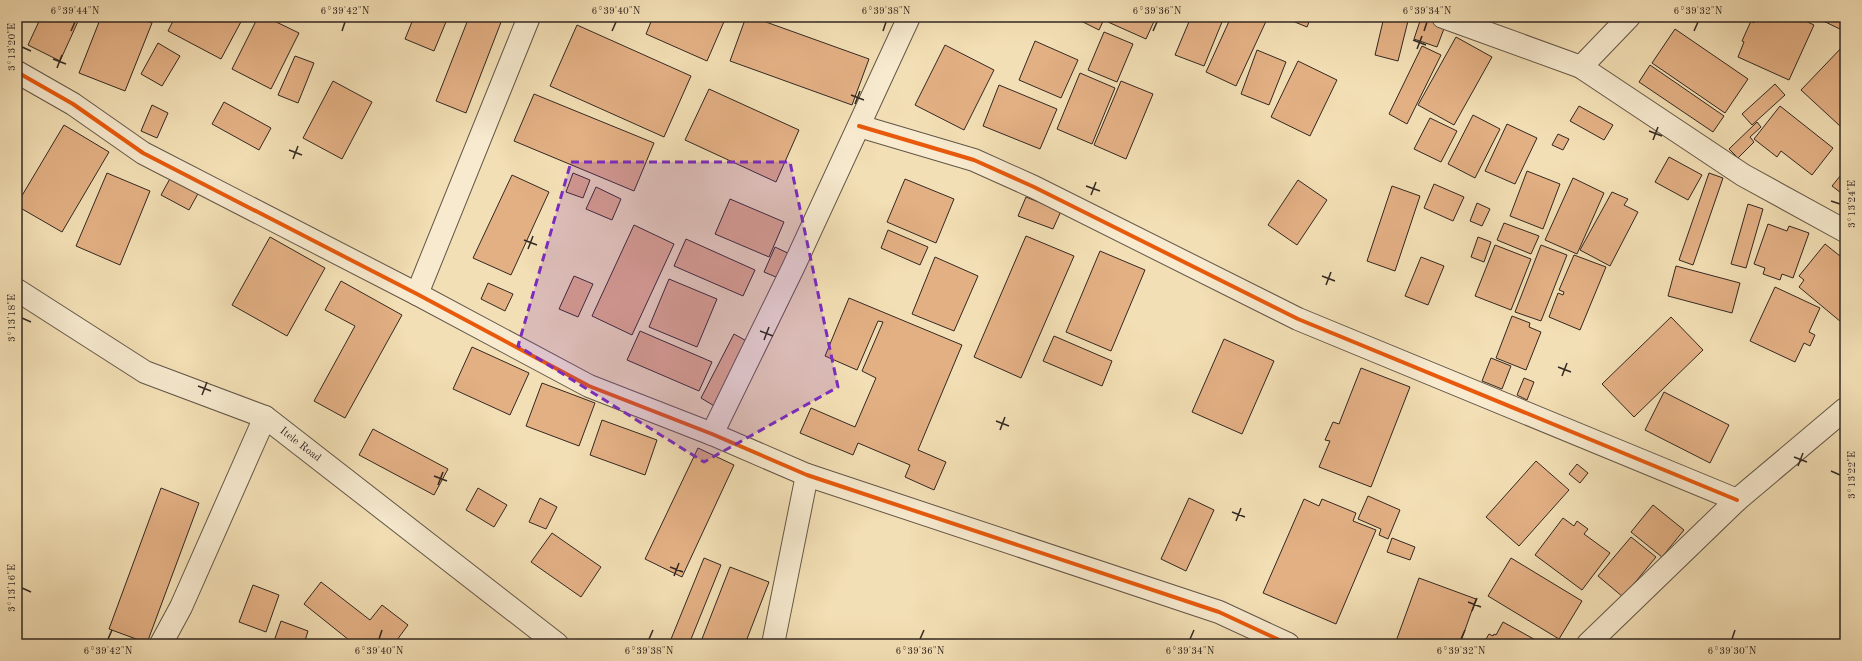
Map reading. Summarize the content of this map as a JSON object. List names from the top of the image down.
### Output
{
  "streets": {
    "street": ["Itele Road"]
  },
  "coordinates": [
    "6°39'44\"N",
    "6°39'42\"N",
    "6°39'40\"N",
    "6°39'38\"N",
    "6°39'36\"N",
    "6°39'34\"N",
    "6°39'32\"N",
    "3°13'20\"E",
    "3°13'24\"E",
    "3°13'18\"E",
    "3°13'22\"E",
    "3°13'16\"E",
    "6°39'30\"N"
  ]
}
